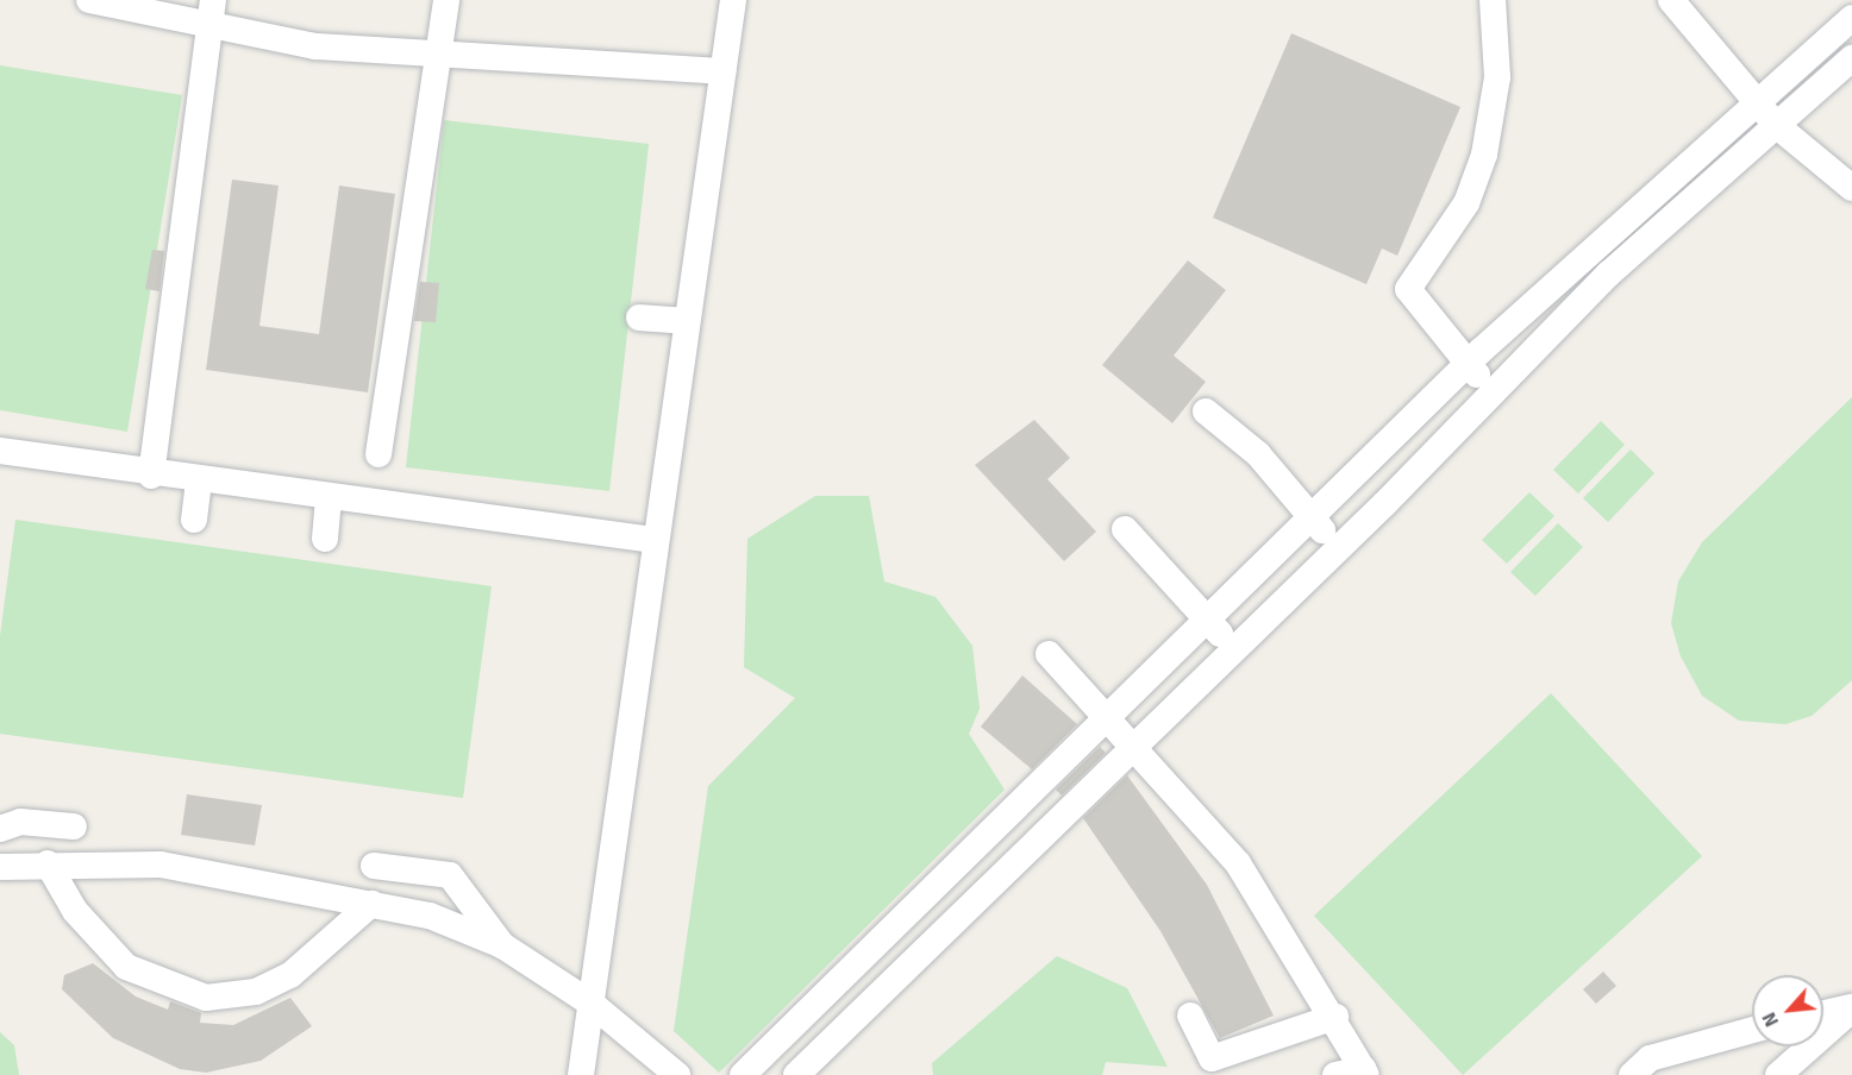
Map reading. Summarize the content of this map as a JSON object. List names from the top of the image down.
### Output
{
  "north": "bottom left"
}
